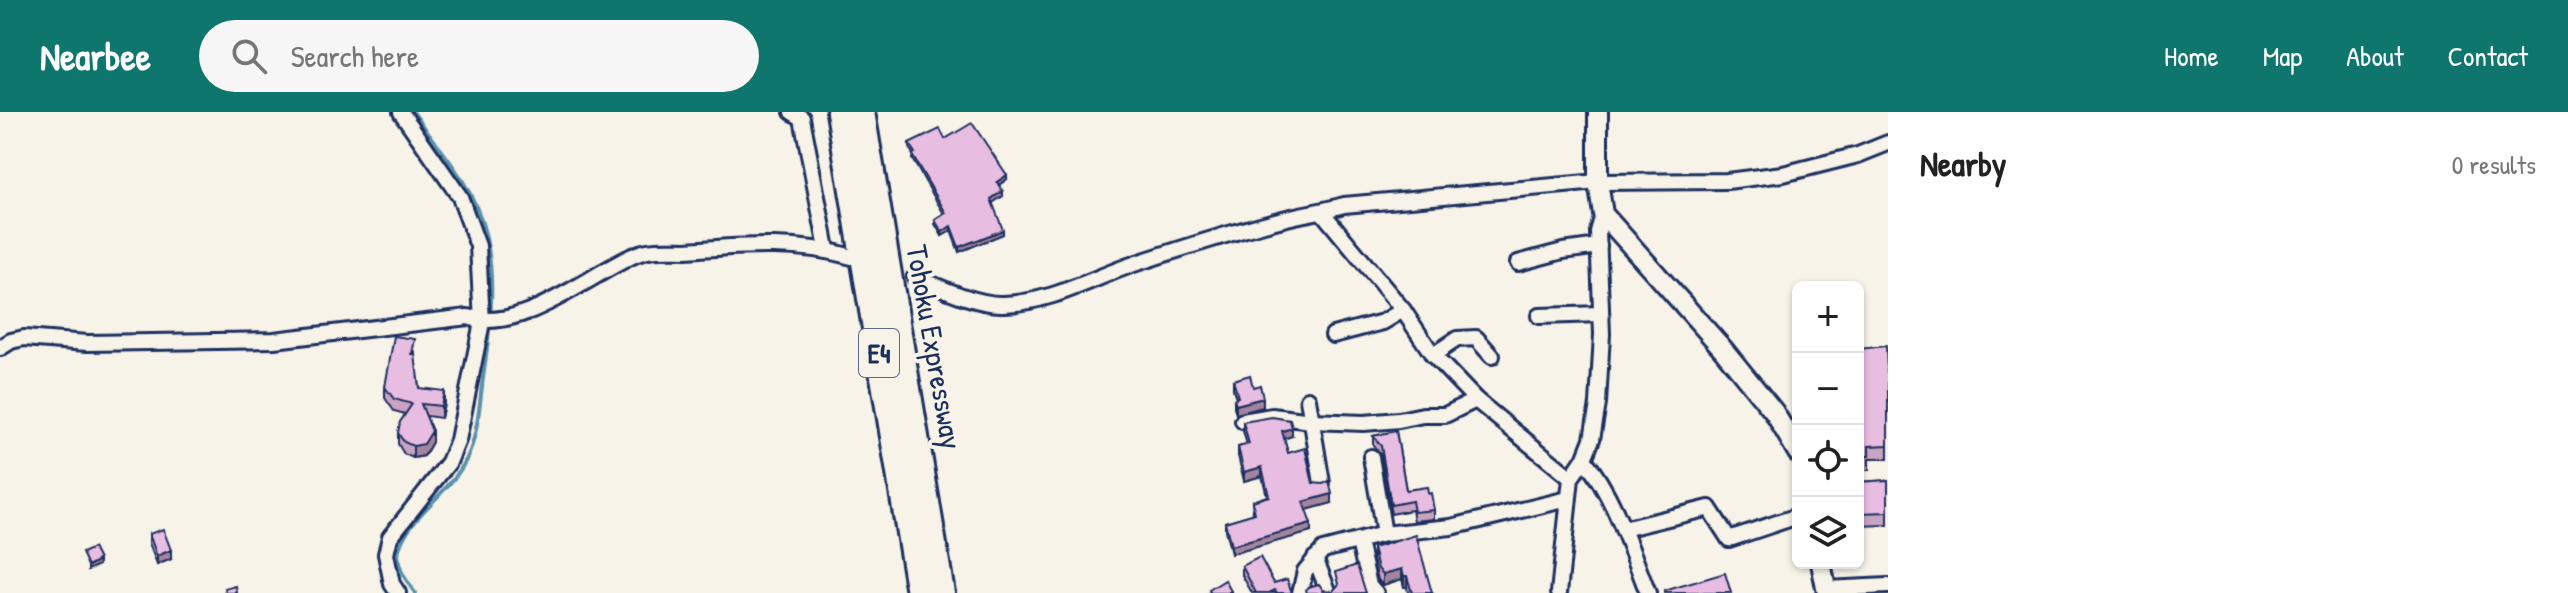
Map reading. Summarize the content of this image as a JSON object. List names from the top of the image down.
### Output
{
  "streets": {
    "highway": ["Tohoku Expressway", "E4"]
  },
  "page": {
    "header": "Nearbee",
    "search": "Search here",
    "nav": [
      "Home",
      "Map",
      "About",
      "Contact"
    ],
    "heading": ["Nearby", "0 results"],
    "map_buttons": ["+", "−"]
  }
}
